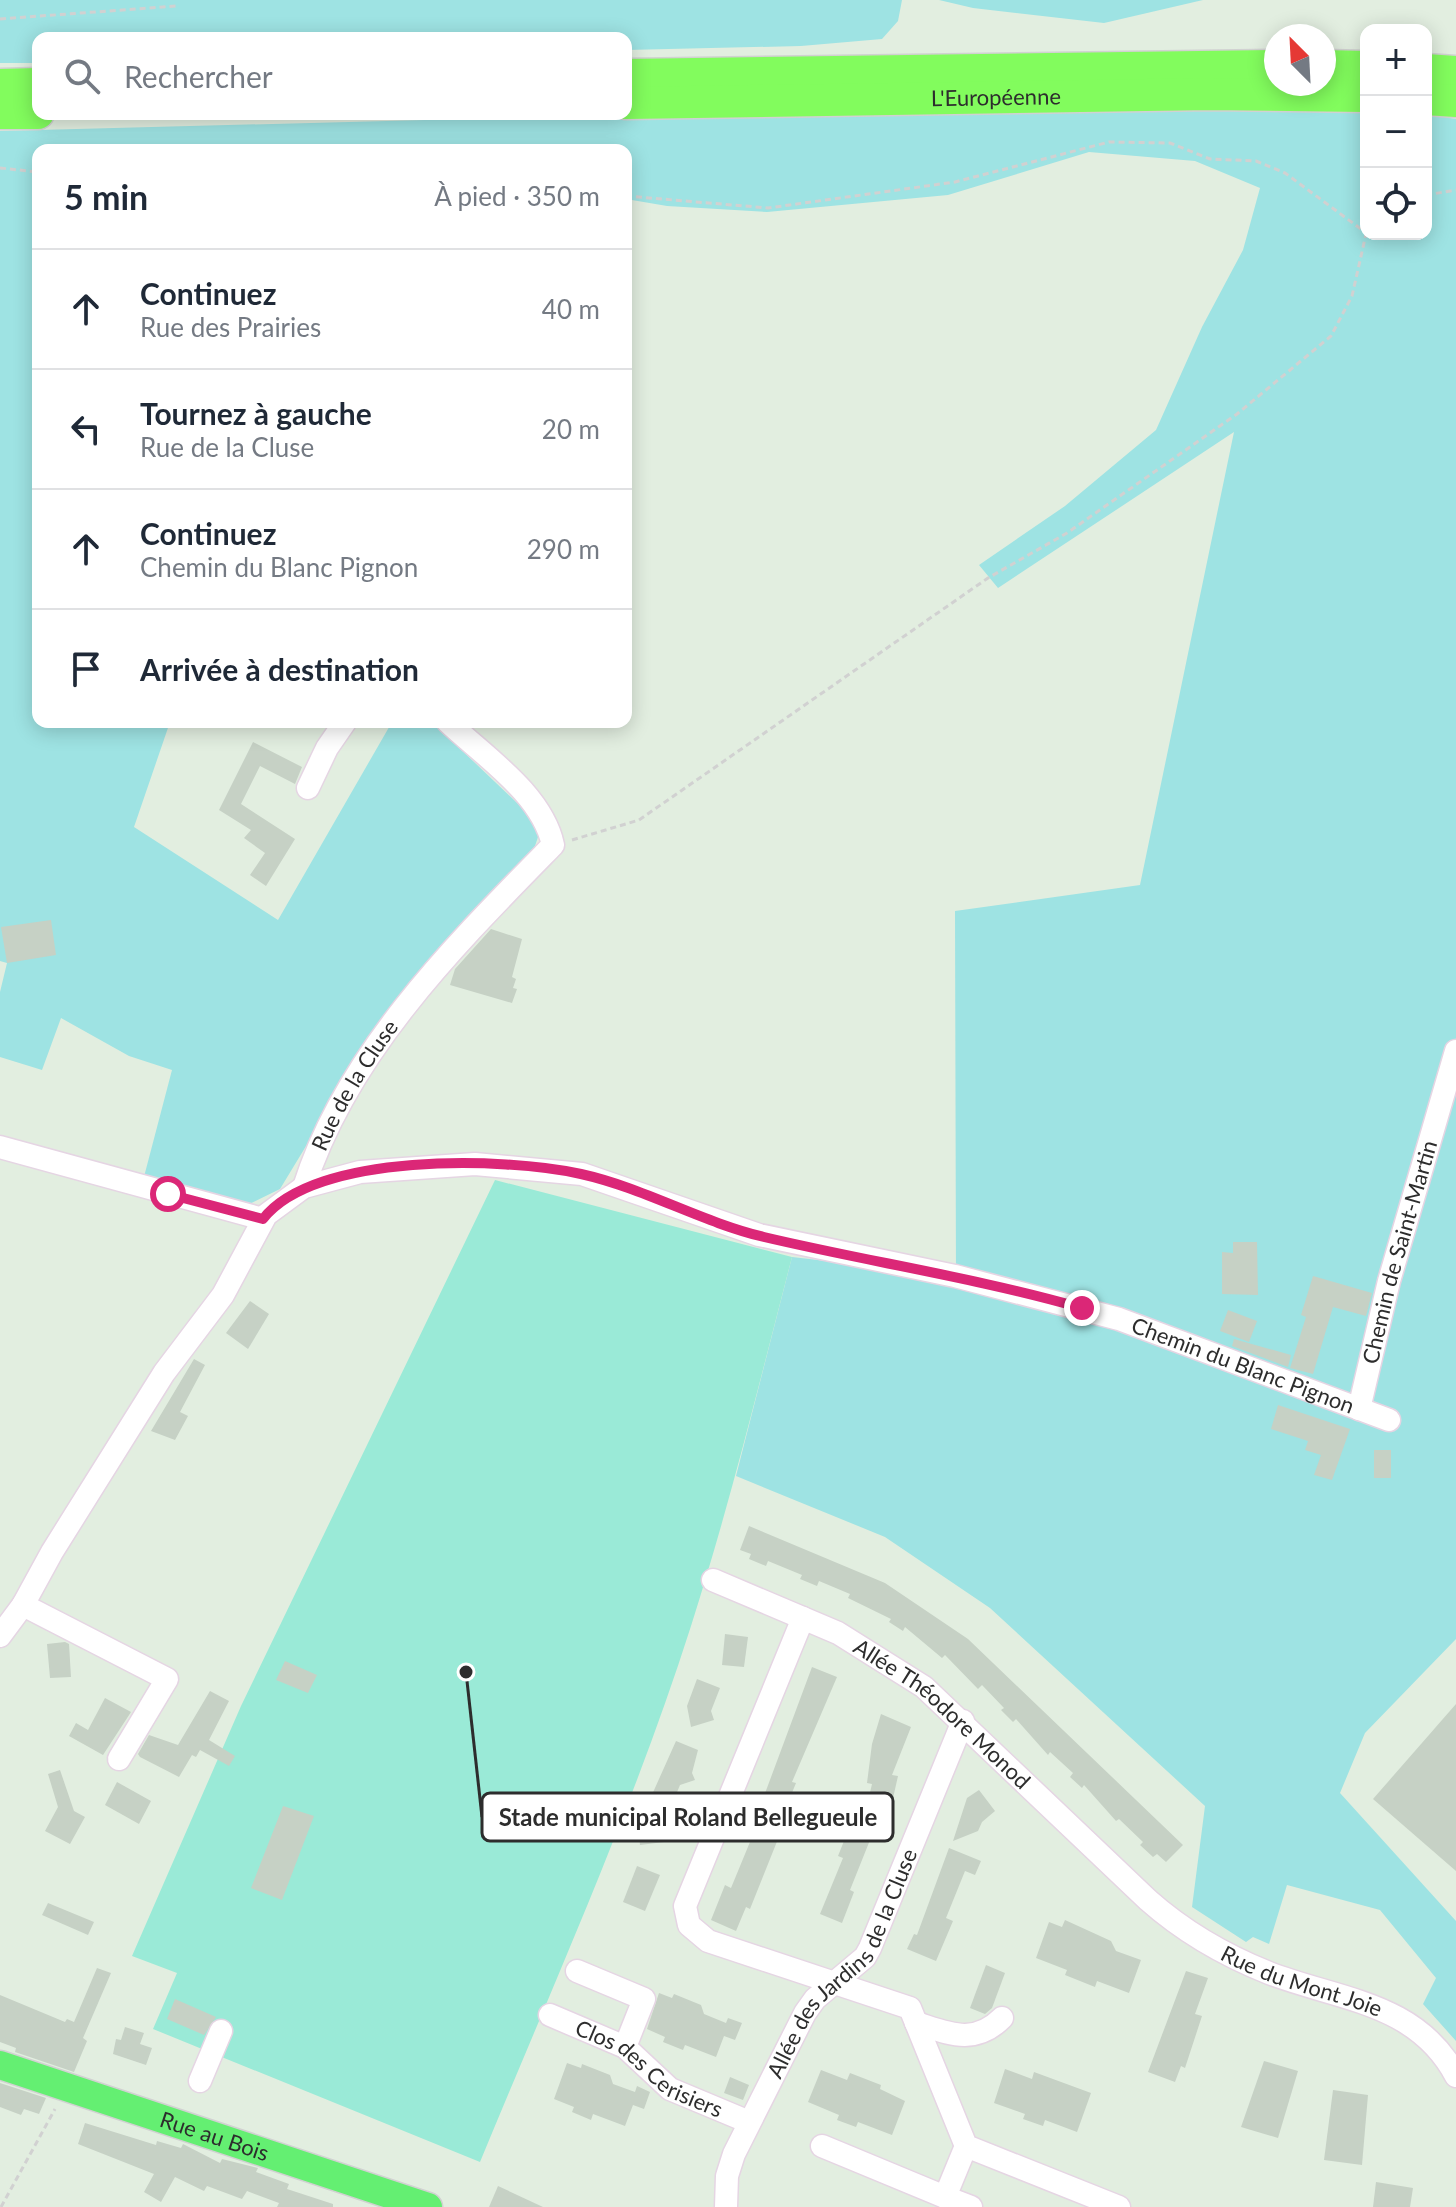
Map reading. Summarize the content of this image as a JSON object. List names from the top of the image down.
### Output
{
  "streets": {
    "highway": ["L'Européenne"],
    "main road": ["Rue au Bois"],
    "street": [
      "Rue de la Cluse",
      "Chemin de Saint-Martin",
      "Chemin du Blanc Pignon",
      "Allée Théodore Monod",
      "Allée des Jardins de la Cluse",
      "Rue du Mont Joie",
      "Clos des Cerisiers"
    ]
  },
  "crossings": [
    ["Rue de la Cluse", "Chemin du Blanc Pignon"],
    ["Chemin de Saint-Martin", "Chemin du Blanc Pignon"],
    ["Allée Théodore Monod", "Allée des Jardins de la Cluse"],
    ["Allée Théodore Monod", "Rue du Mont Joie"],
    ["Allée des Jardins de la Cluse", "Clos des Cerisiers"]
  ],
  "places": ["Stade municipal Roland Bellegueule"],
  "north": "top left",
  "page": {
    "map_buttons": ["+", "−"],
    "search": "Rechercher",
    "heading": ["5 min", "À pied · 350 m"],
    "list": [
      ["Continuez", "Rue des Prairies", "40 m"],
      ["Tournez à gauche", "Rue de la Cluse", "20 m"],
      ["Continuez", "Chemin du Blanc Pignon", "290 m"],
      "Arrivée à destination"
    ]
  }
}
